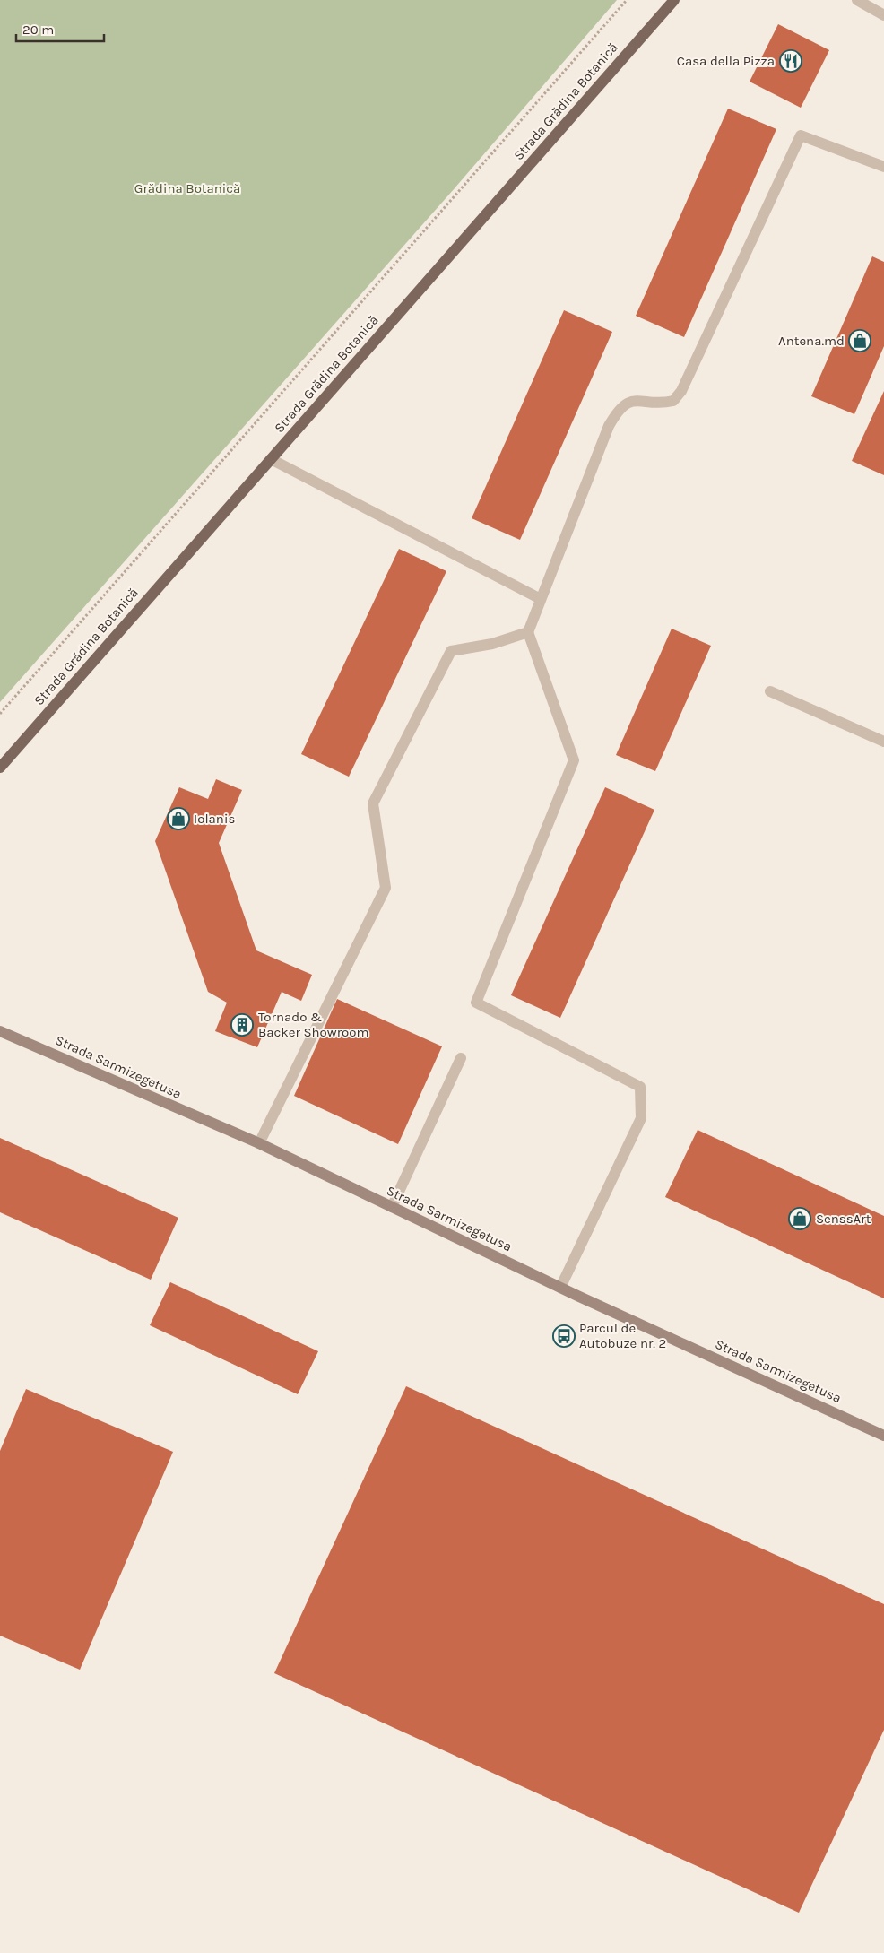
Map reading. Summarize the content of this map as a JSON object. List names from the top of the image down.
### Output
{
  "streets": {
    "main road": ["Strada Grădina Botanică", "Strada Sarmizegetusa"]
  },
  "parks": ["Grădina Botanică"],
  "places": {
    "restaurant": ["Casa della Pizza"],
    "shop": ["Antena.md", "Iolanis", "SenssArt"],
    "building": ["Tornado & Backer Showroom"],
    "bus stop": ["Parcul de Autobuze nr. 2"]
  },
  "scale_bar": "20 m"
}
